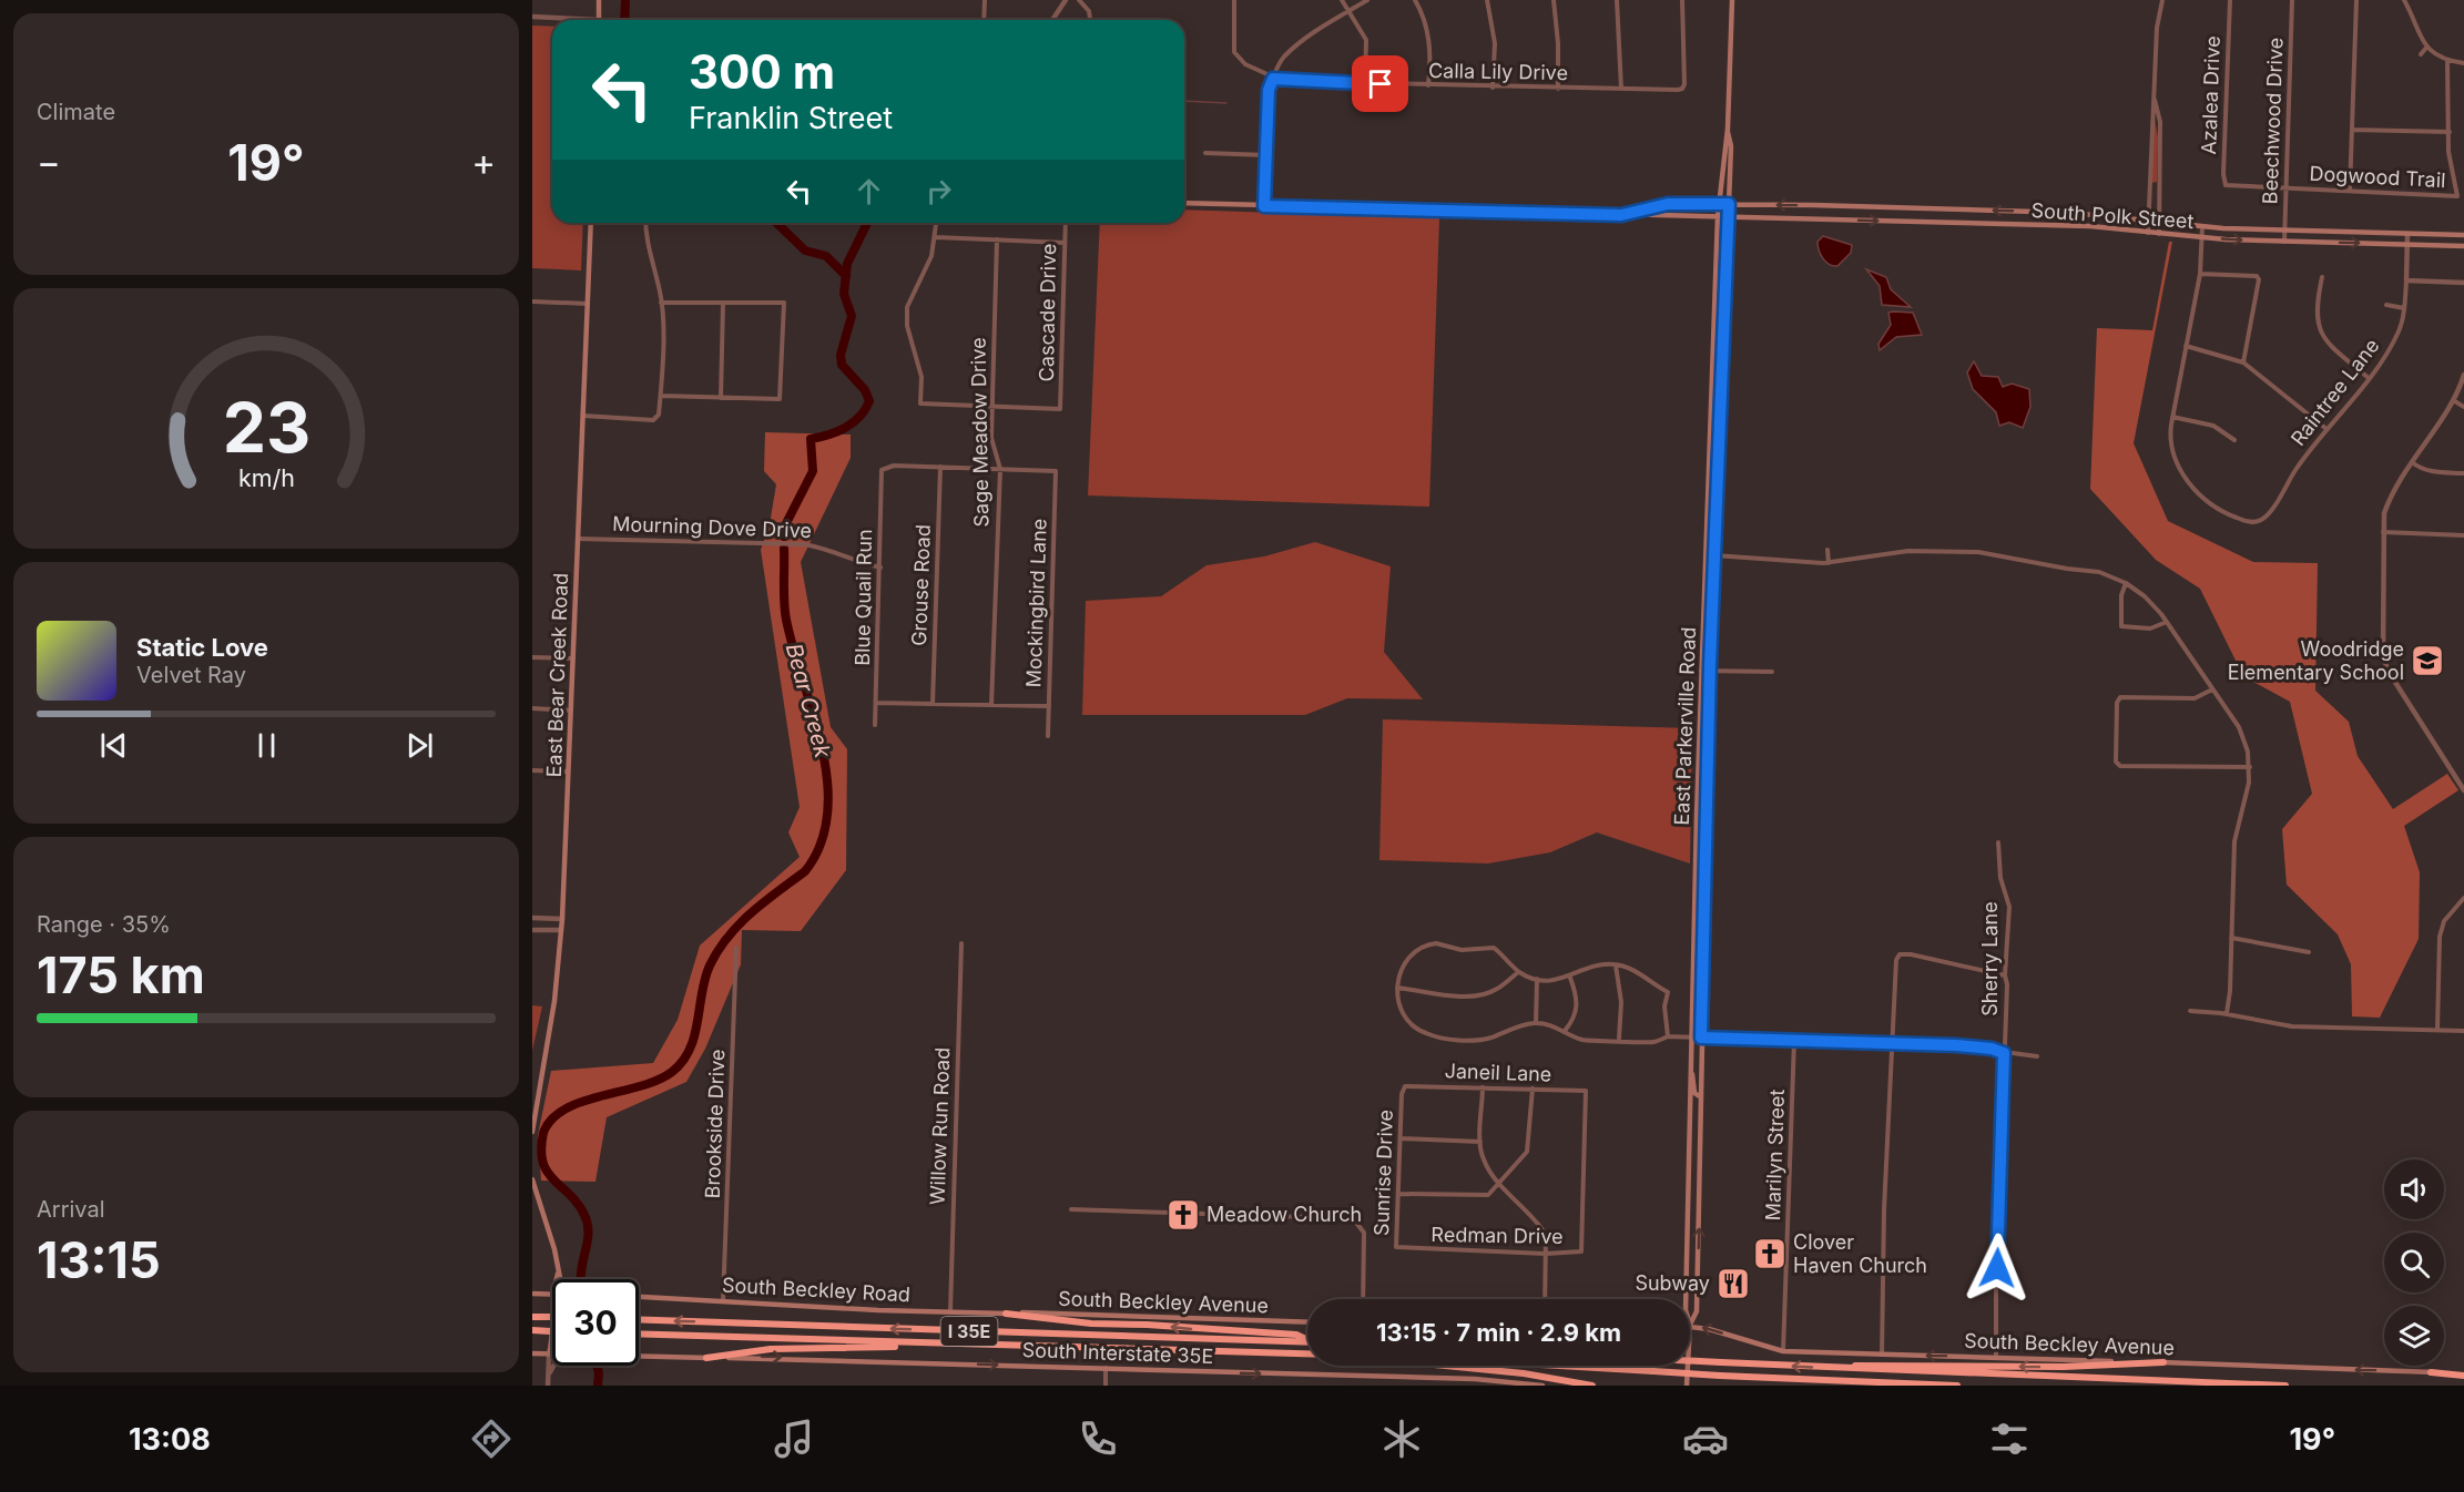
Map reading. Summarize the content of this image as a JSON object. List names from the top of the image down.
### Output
{
  "streets": {
    "highway": ["I 35E"],
    "main road": [
      "South Polk Street",
      "East Bear Creek Road",
      "East Parkerville Road",
      "South Beckley Road",
      "South Beckley Avenue",
      "South Interstate 35E"
    ],
    "street": [
      "Calla Lily Drive",
      "Azalea Drive",
      "Beechwood Drive",
      "Dogwood Trail",
      "Cascade Drive",
      "Raintree Lane",
      "Sage Meadow Drive",
      "Mourning Dove Drive",
      "Grouse Road",
      "Blue Quail Run",
      "Mockingbird Lane",
      "Sherry Lane",
      "Janeil Lane",
      "Brookside Drive",
      "Willow Run Road",
      "Marilyn Street",
      "Sunrise Drive",
      "Redman Drive"
    ]
  },
  "crossings": [
    ["Azalea Drive", "Dogwood Trail"],
    ["Beechwood Drive", "Dogwood Trail"],
    ["Beechwood Drive", "South Polk Street"],
    ["South Polk Street", "Raintree Lane"],
    ["South Polk Street", "East Parkerville Road"],
    ["Cascade Drive", "Sage Meadow Drive"],
    ["Sage Meadow Drive", "Mockingbird Lane"],
    ["Mourning Dove Drive", "Blue Quail Run"],
    ["Mourning Dove Drive", "East Bear Creek Road"],
    ["Grouse Road", "Blue Quail Run"],
    ["East Parkerville Road", "South Beckley Avenue"],
    ["Sherry Lane", "South Beckley Avenue"],
    ["Janeil Lane", "Sunrise Drive"],
    ["Janeil Lane", "Redman Drive"],
    ["Brookside Drive", "South Beckley Road"],
    ["Willow Run Road", "South Beckley Road"],
    ["Marilyn Street", "South Beckley Avenue"],
    ["Sunrise Drive", "Redman Drive"],
    ["South Beckley Road", "South Beckley Avenue"]
  ],
  "one_way": ["South Beckley Avenue", "South Interstate 35E"],
  "water": ["Bear Creek"],
  "places": {
    "school or university": ["Woodridge Elementary School"],
    "church": ["Meadow Church", "Clover Haven Church"],
    "restaurant": ["Subway"]
  },
  "page": {
    "tile": [
      "Climate",
      ["Range · 35%", "175 km"],
      ["Arrival", "13:15"]
    ],
    "turn": ["300 m", "Franklin Street"],
    "heat": ["−", "19°", "+"],
    "song": ["Static Love", "Velvet Ray"],
    "limit": "30",
    "trip": "13:15 · 7 min · 2.9 km",
    "tabs": ["13:08", "19°"],
    "gauge": ["23", "km/h"]
  }
}
